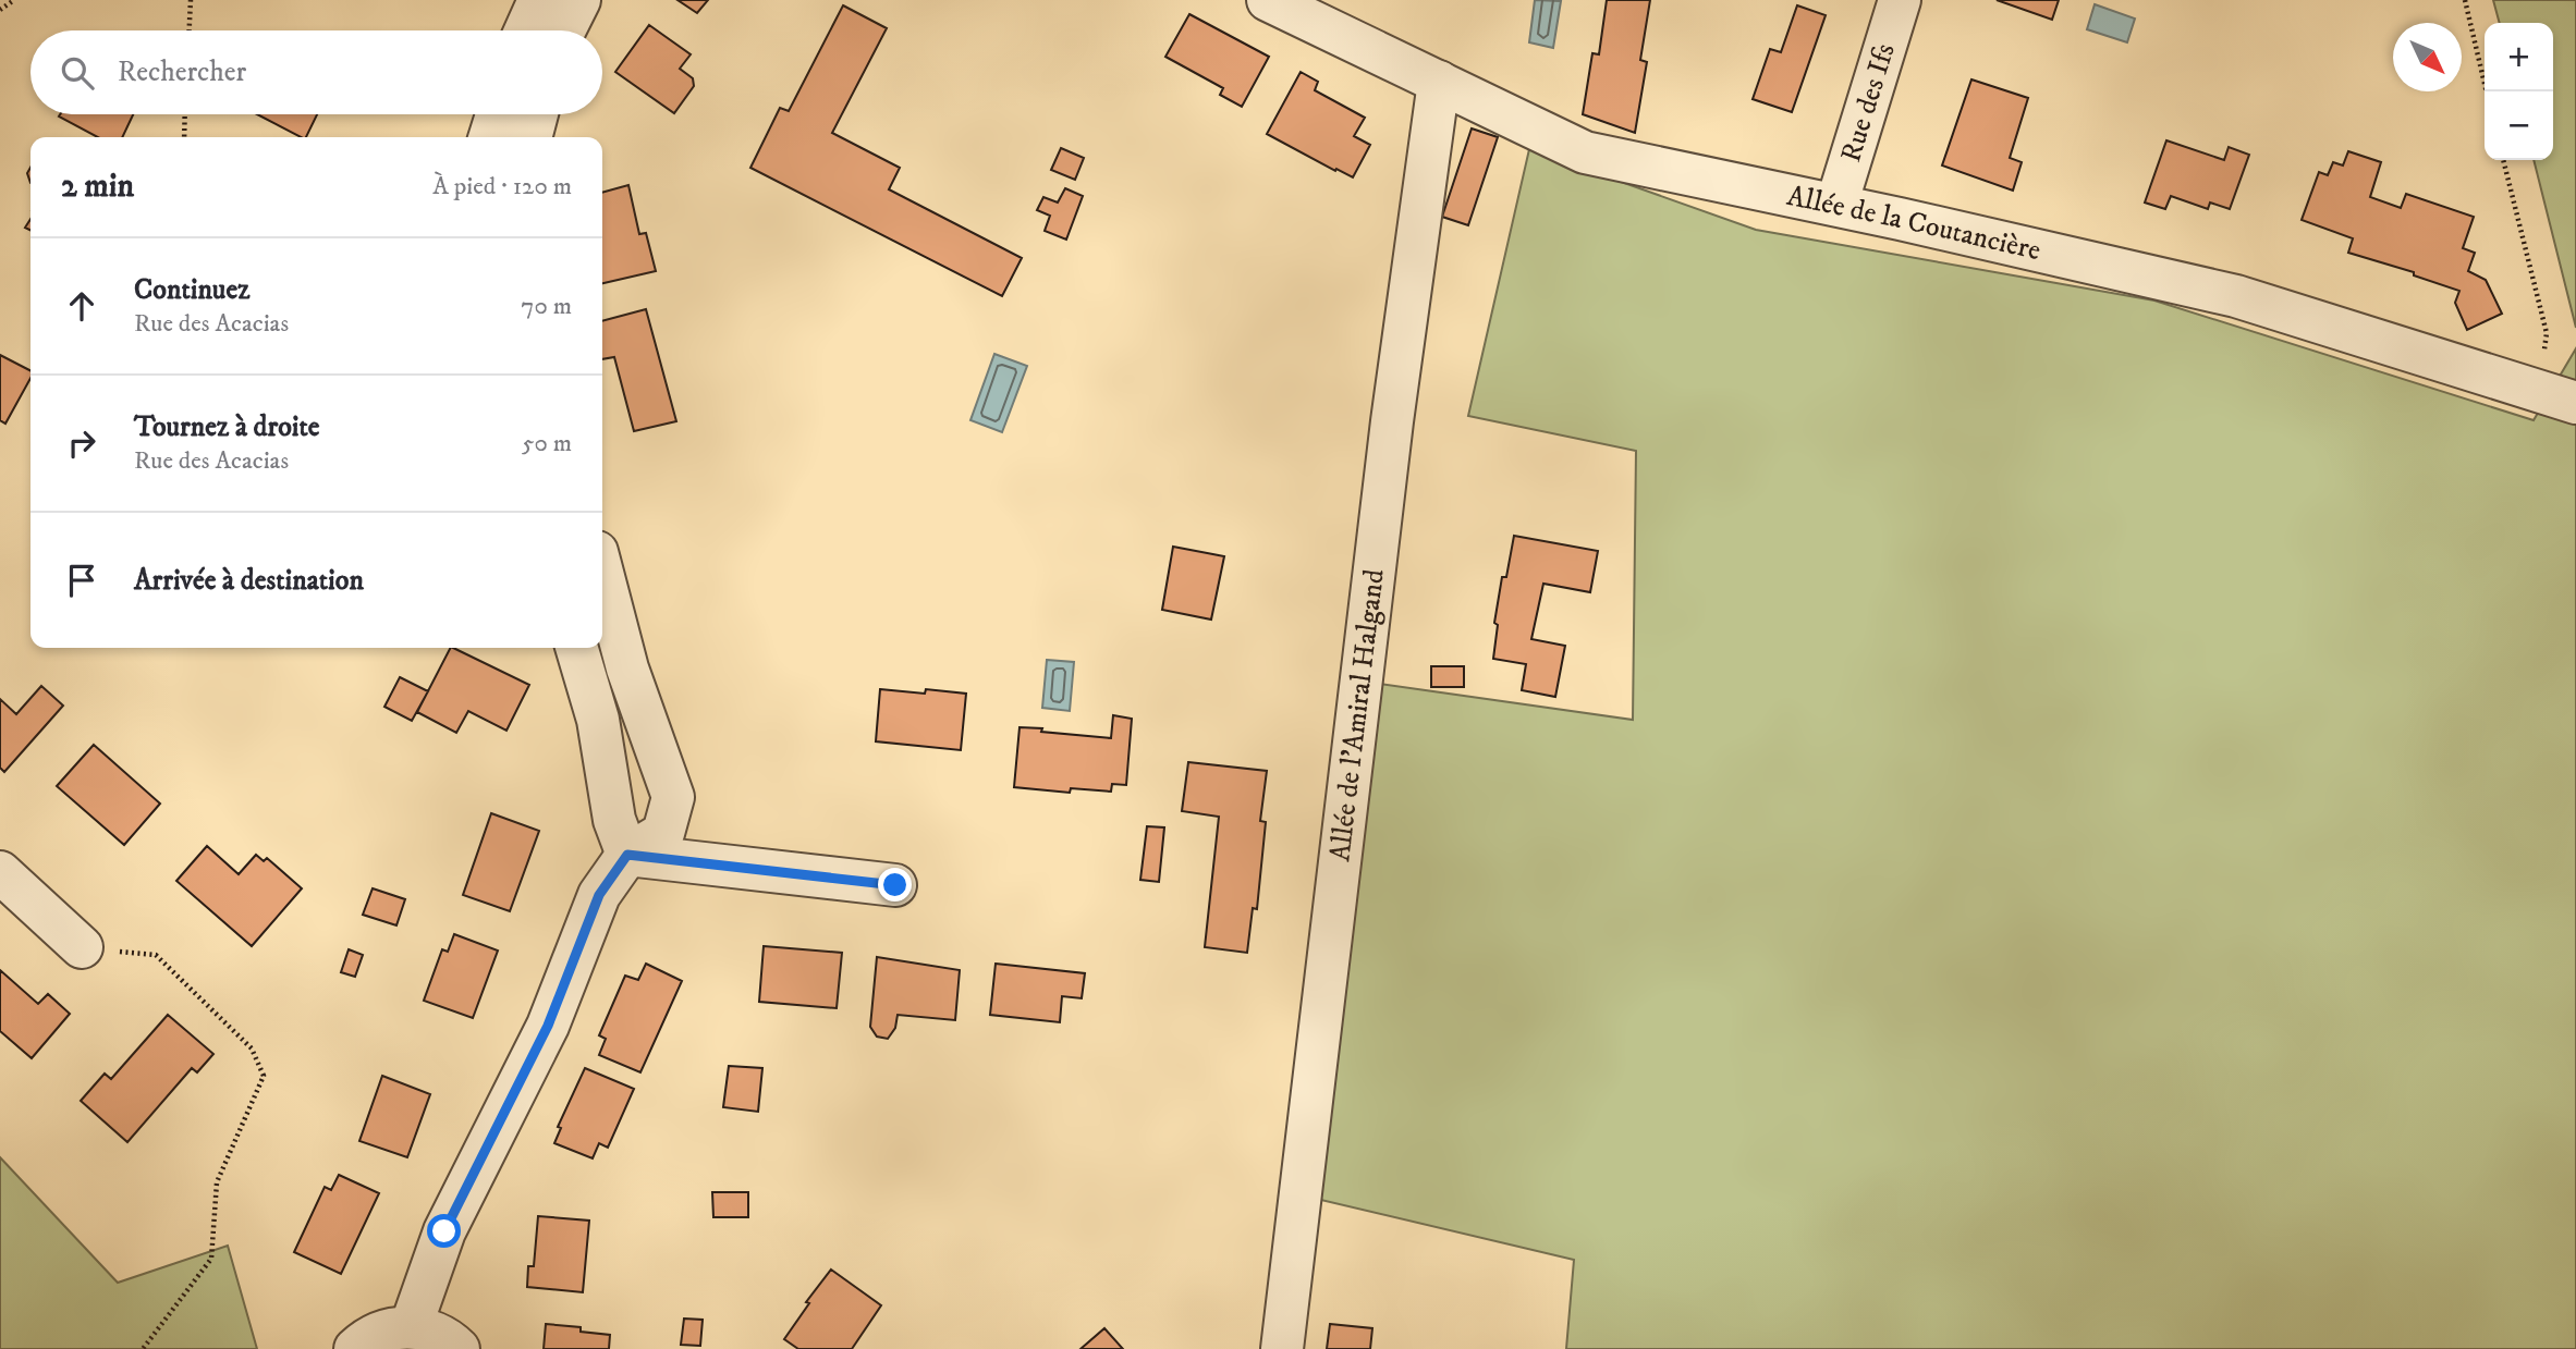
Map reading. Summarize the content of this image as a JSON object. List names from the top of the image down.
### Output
{
  "streets": {
    "street": ["Rue des Ifs", "Allée de la Coutancière", "Allée de l'Amiral Halgand"]
  },
  "crossings": [
    ["Rue des Ifs", "Allée de la Coutancière"],
    ["Allée de la Coutancière", "Allée de l'Amiral Halgand"]
  ],
  "north": "bottom right",
  "page": {
    "map_buttons": ["+", "−"],
    "search": "Rechercher",
    "heading": ["2 min", "À pied · 120 m"],
    "list": [
      ["Continuez", "Rue des Acacias", "70 m"],
      ["Tournez à droite", "Rue des Acacias", "50 m"],
      "Arrivée à destination"
    ]
  }
}
